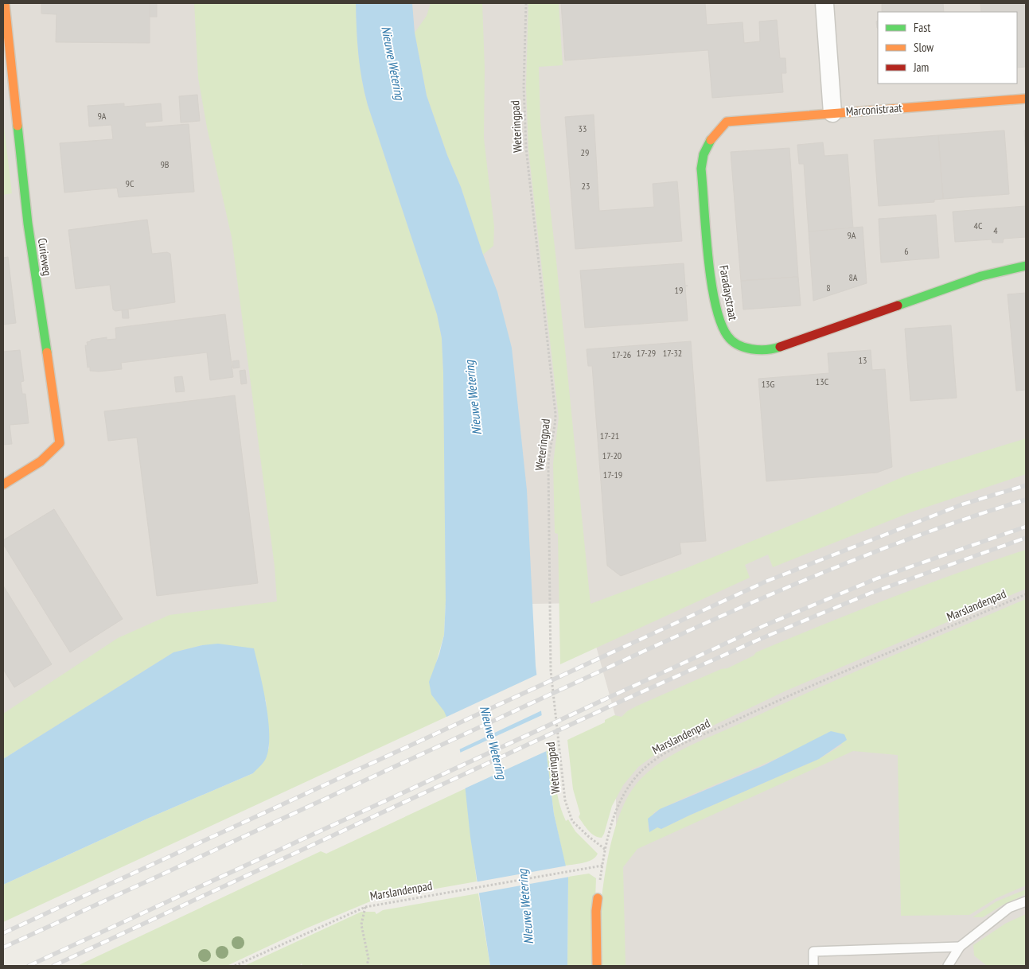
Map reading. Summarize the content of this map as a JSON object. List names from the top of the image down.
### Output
{
  "streets": {
    "street": ["Marconistraat", "Curieweg", "Faradaystraat"],
    "path": ["Weteringpad", "Marslandenpad"]
  },
  "crossings": [
    ["Marconistraat", "Faradaystraat"],
    ["Weteringpad", "Marslandenpad"]
  ],
  "water": ["Nieuwe Wetering", "NIeuwe Wetering"],
  "house_numbers": [
    "9A",
    "33",
    "29",
    "9B",
    "9C",
    "23",
    "4C",
    "4",
    "9A",
    "6",
    "8A",
    "8",
    "19",
    "17-29",
    "17-32",
    "17-26",
    "13",
    "13C",
    "13G",
    "17-21",
    "17-20",
    "17-19"
  ],
  "legend": ["Fast", "Slow", "Jam"]
}
